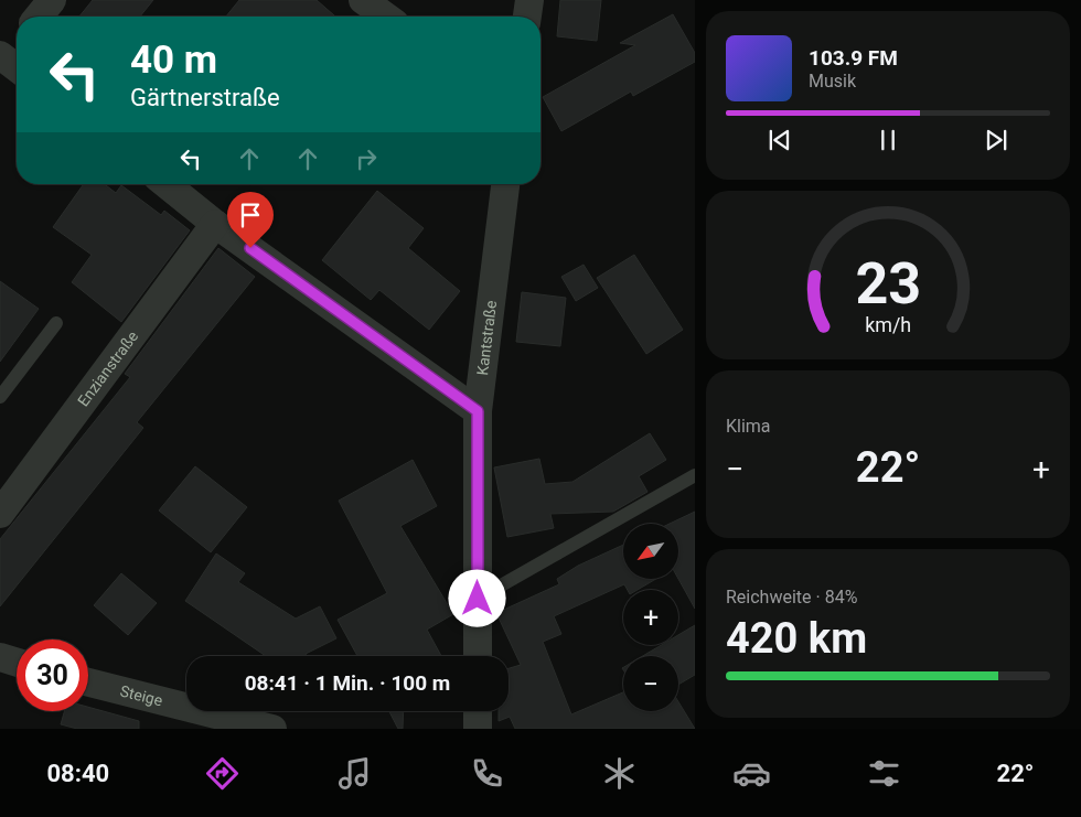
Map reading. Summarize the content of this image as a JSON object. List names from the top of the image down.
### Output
{
  "streets": {
    "street": ["Kantstraße", "Enzianstraße", "Steige"]
  },
  "north": "bottom left",
  "page": {
    "turn": ["40 m", "Gärtnerstraße"],
    "song": ["103.9 FM", "Musik"],
    "tile": [
      "Klima",
      ["Reichweite · 84%", "420 km"]
    ],
    "heat": ["−", "22°", "+"],
    "map_buttons": ["+", "−"],
    "limit": "30",
    "trip": "08:41 · 1 Min. · 100 m",
    "tabs": ["08:40", "22°"],
    "gauge": ["23", "km/h"]
  }
}
